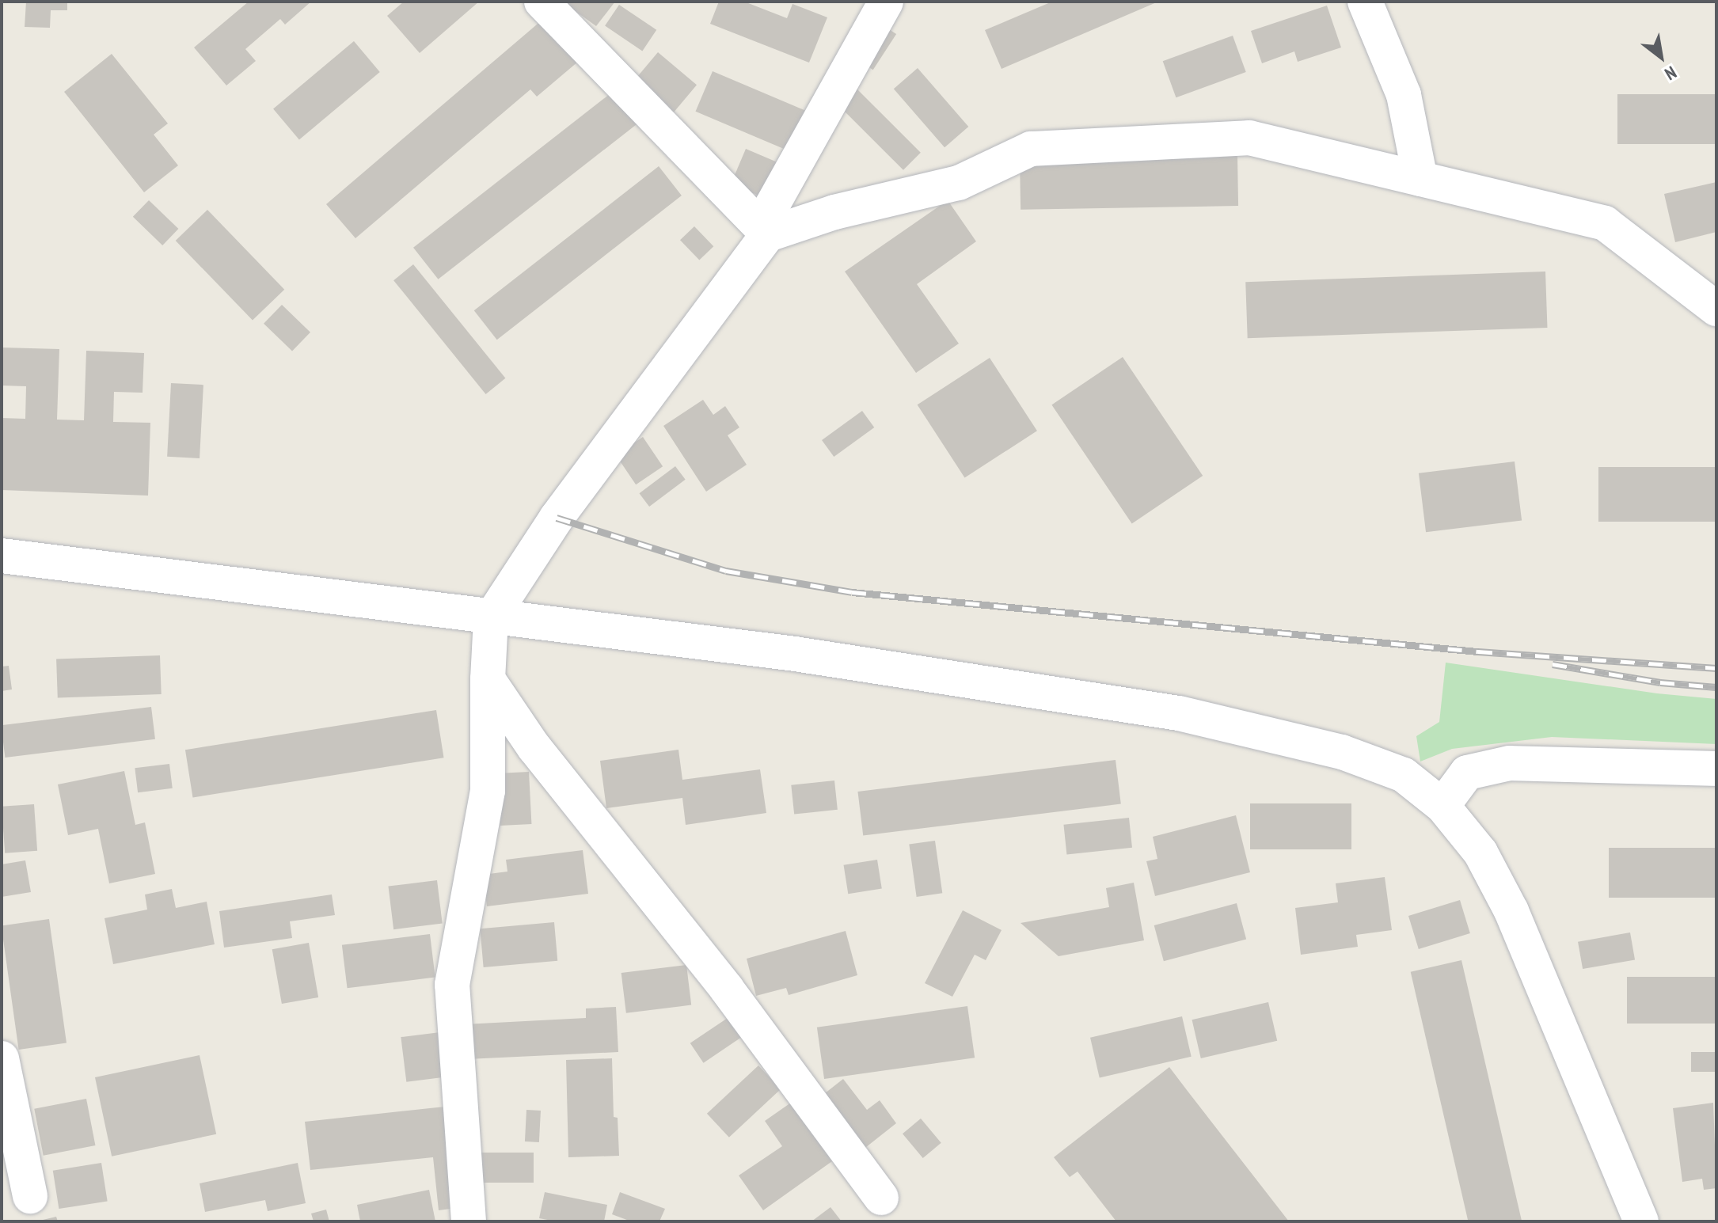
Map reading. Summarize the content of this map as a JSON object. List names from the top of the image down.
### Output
{
  "north": "bottom right"
}
